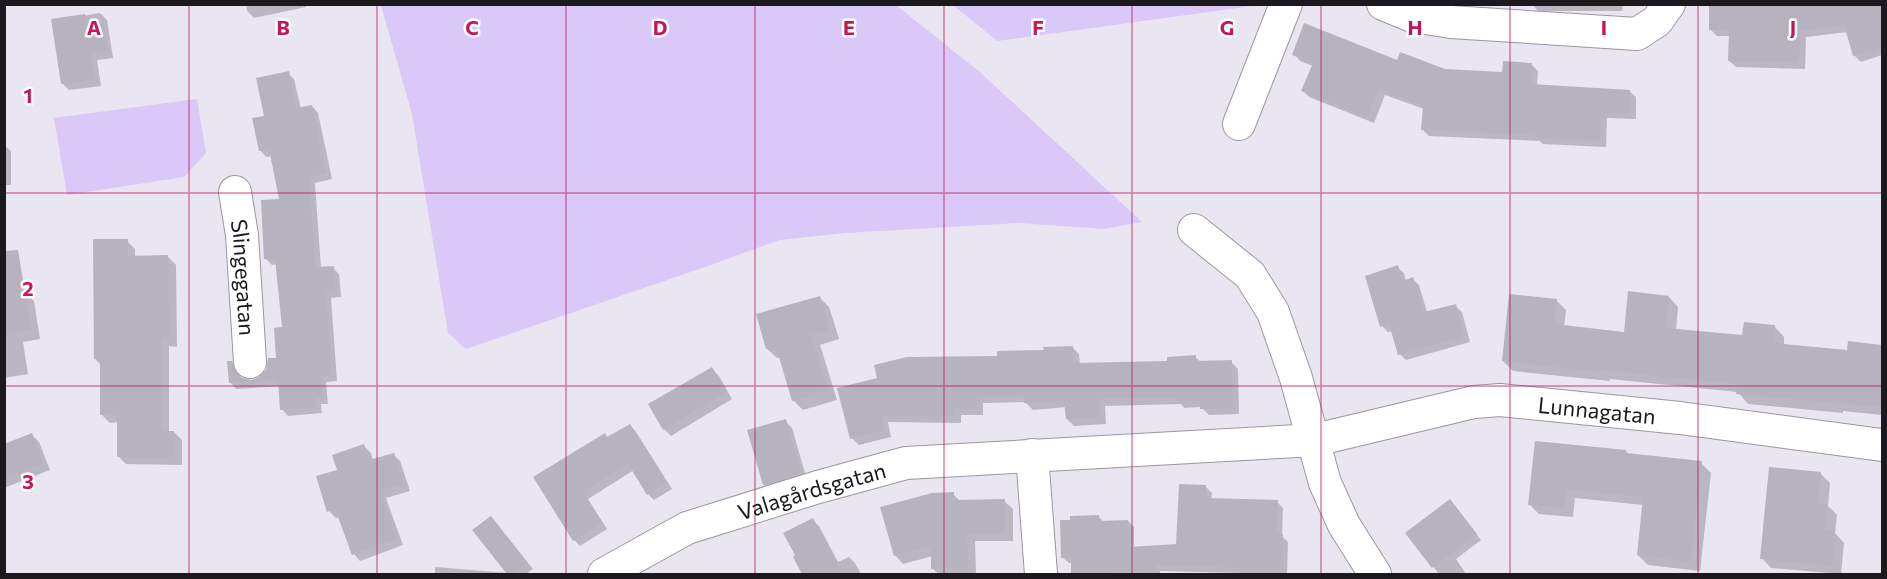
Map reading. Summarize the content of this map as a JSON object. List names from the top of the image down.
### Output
{
  "streets": {
    "street": ["Slingegatan", "Lunnagatan", "Valagårdsgatan"]
  },
  "crossings": [
    ["Lunnagatan", "Valagårdsgatan"]
  ],
  "grid": {
    "columns": [
      "A",
      "B",
      "C",
      "D",
      "E",
      "F",
      "G",
      "H",
      "I",
      "J"
    ],
    "rows": ["1", "2", "3"]
  }
}
